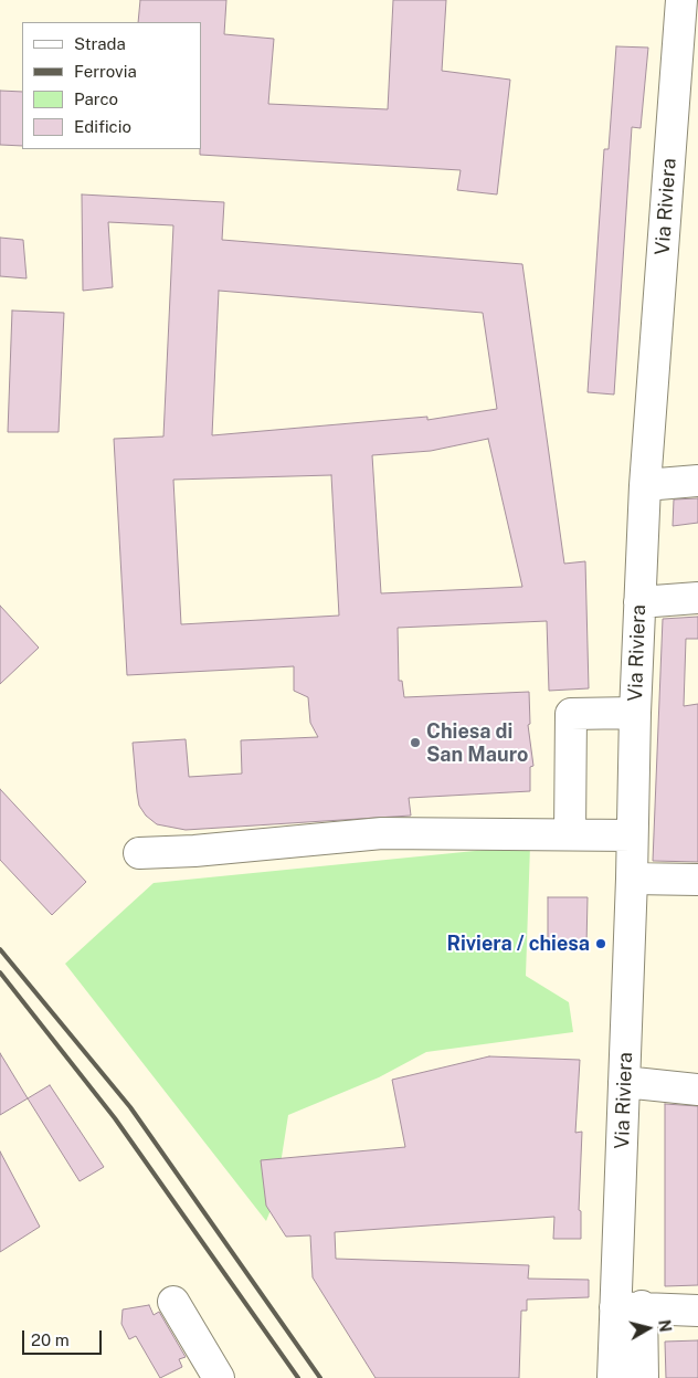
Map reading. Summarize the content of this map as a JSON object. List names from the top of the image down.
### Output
{
  "streets": {
    "street": ["Via Riviera"]
  },
  "places": ["Chiesa di San Mauro", "Riviera / chiesa"],
  "legend": [
    "Strada",
    "Ferrovia",
    "Parco",
    "Edificio"
  ],
  "scale_bar": "20 m",
  "north": "right"
}
